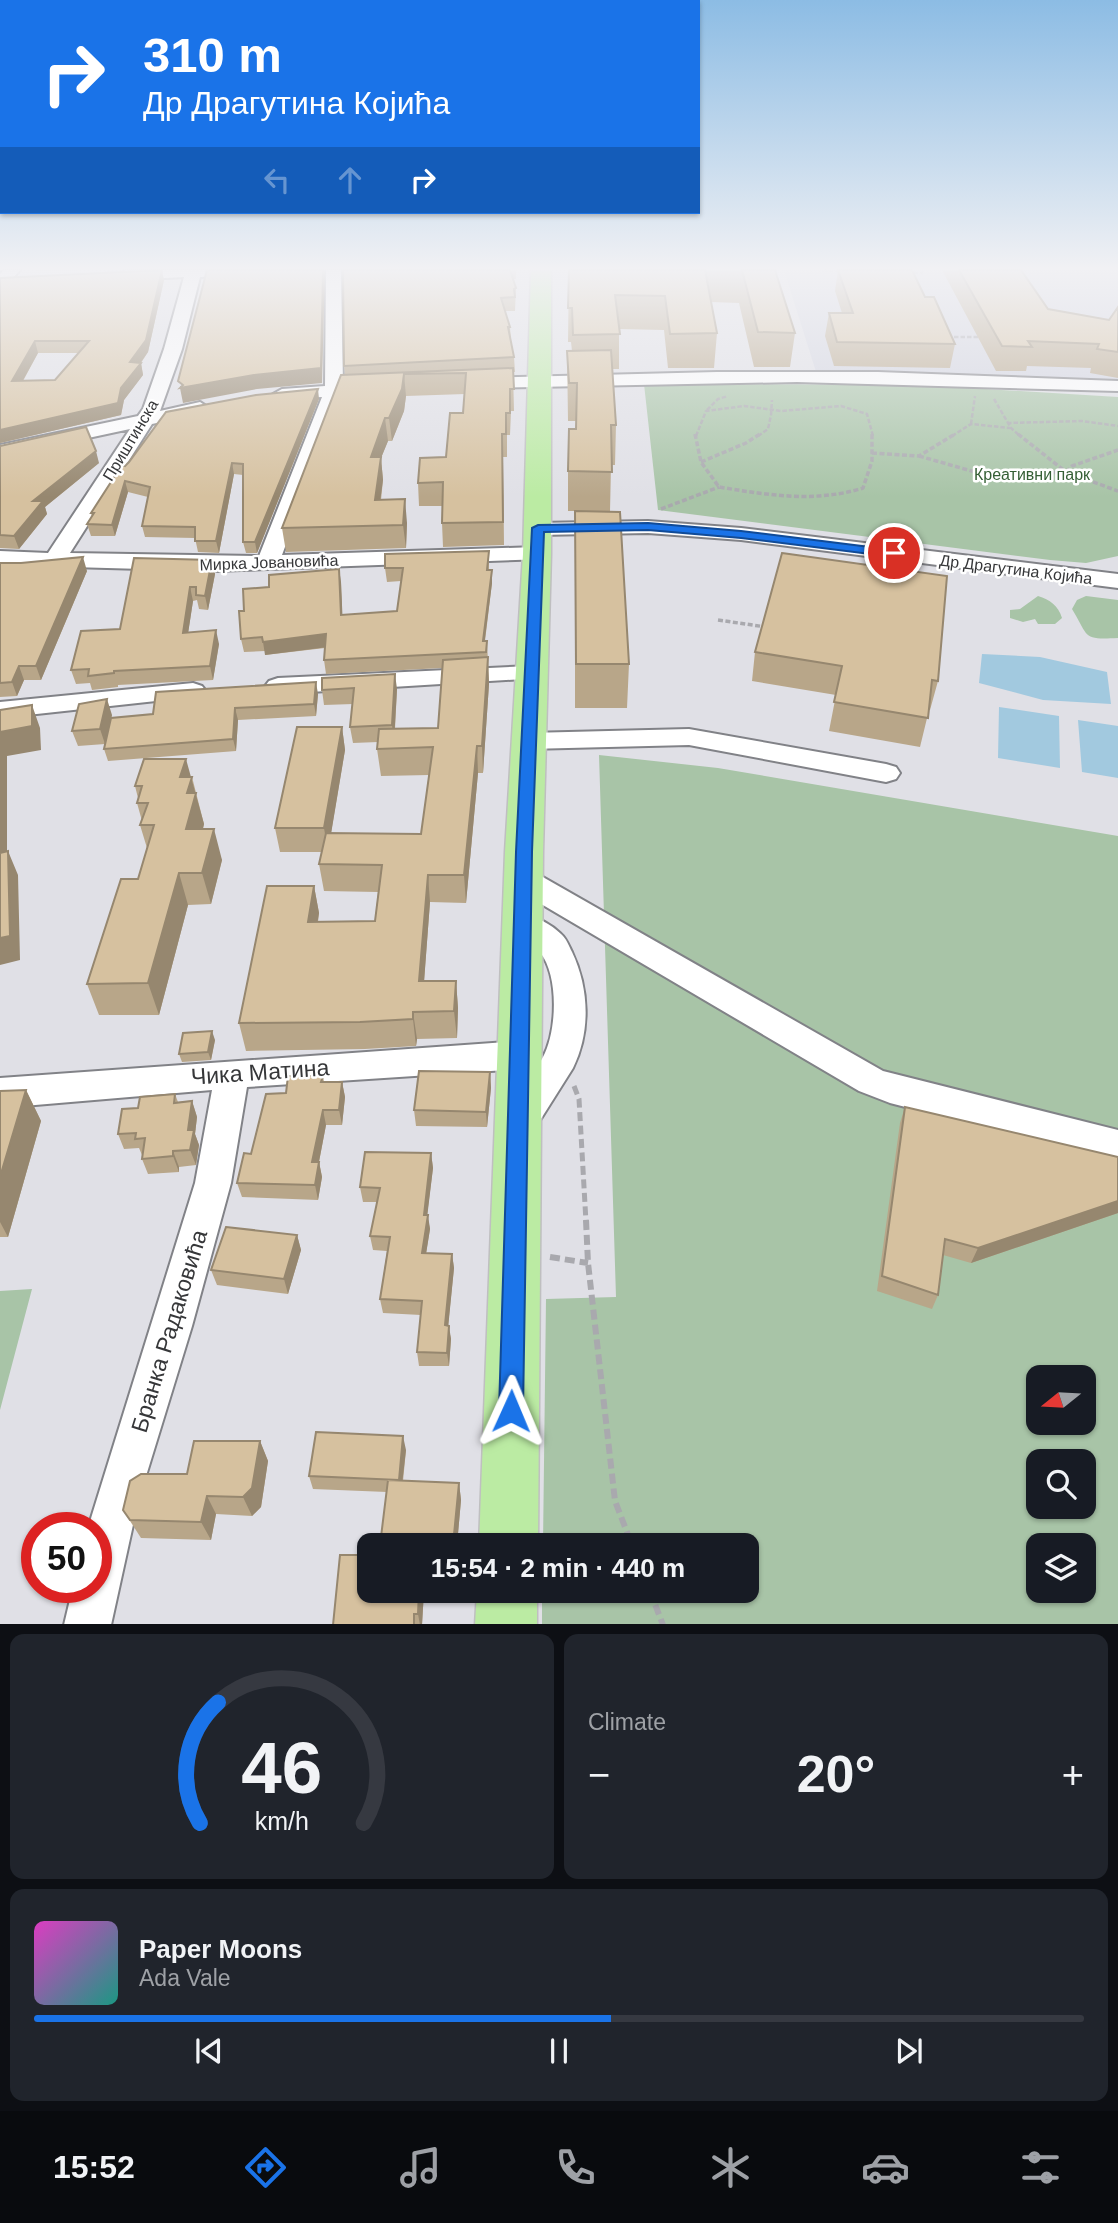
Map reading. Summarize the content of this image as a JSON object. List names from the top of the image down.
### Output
{
  "streets": {
    "street": [
      "Приштинска",
      "Мирка Јовановића",
      "Др Драгутина Којића",
      "Чика Матина",
      "Бранка Радаковића"
    ]
  },
  "crossings": [
    ["Приштинска", "Мирка Јовановића"],
    ["Мирка Јовановића", "Др Драгутина Којића"],
    ["Чика Матина", "Бранка Радаковића"]
  ],
  "parks": ["Креативни парк"],
  "north": "left",
  "page": {
    "turn": ["310 m", "Др Драгутина Којића"],
    "limit": "50",
    "trip": "15:54 · 2 min · 440 m",
    "tile": "Climate",
    "heat": ["−", "20°", "+"],
    "song": ["Paper Moons", "Ada Vale"],
    "tabs": "15:52",
    "gauge": ["46", "km/h"]
  }
}
